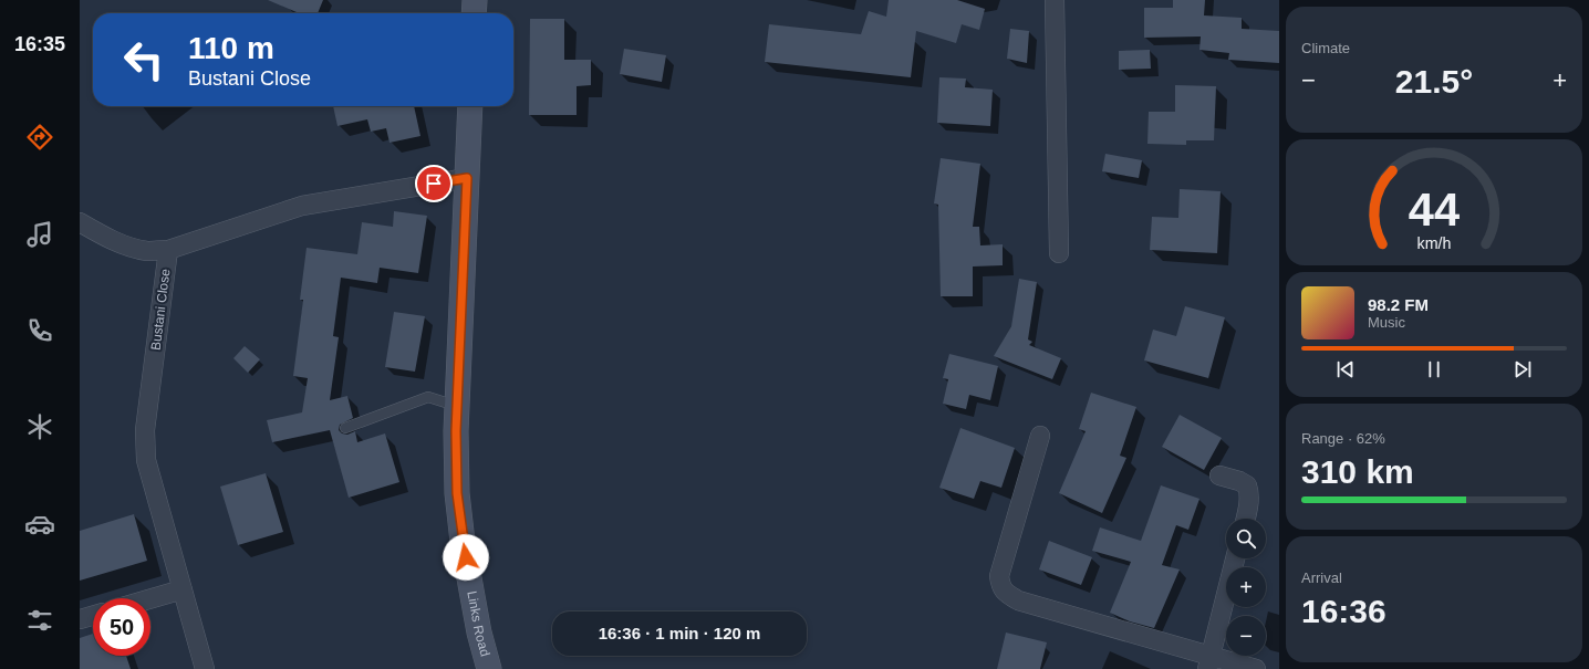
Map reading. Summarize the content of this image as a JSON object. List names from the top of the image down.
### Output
{
  "streets": {
    "main road": ["Links Road"],
    "street": ["Bustani Close"]
  },
  "crossings": [
    ["Bustani Close", "Links Road"]
  ],
  "page": {
    "tabs": "16:35",
    "tile": [
      "Climate",
      ["Range · 62%", "310 km"],
      ["Arrival", "16:36"]
    ],
    "turn": ["110 m", "Bustani Close"],
    "heat": ["−", "21.5°", "+"],
    "song": ["98.2 FM", "Music"],
    "map_buttons": ["+", "−"],
    "limit": "50",
    "trip": "16:36 · 1 min · 120 m",
    "gauge": ["44", "km/h"]
  }
}
